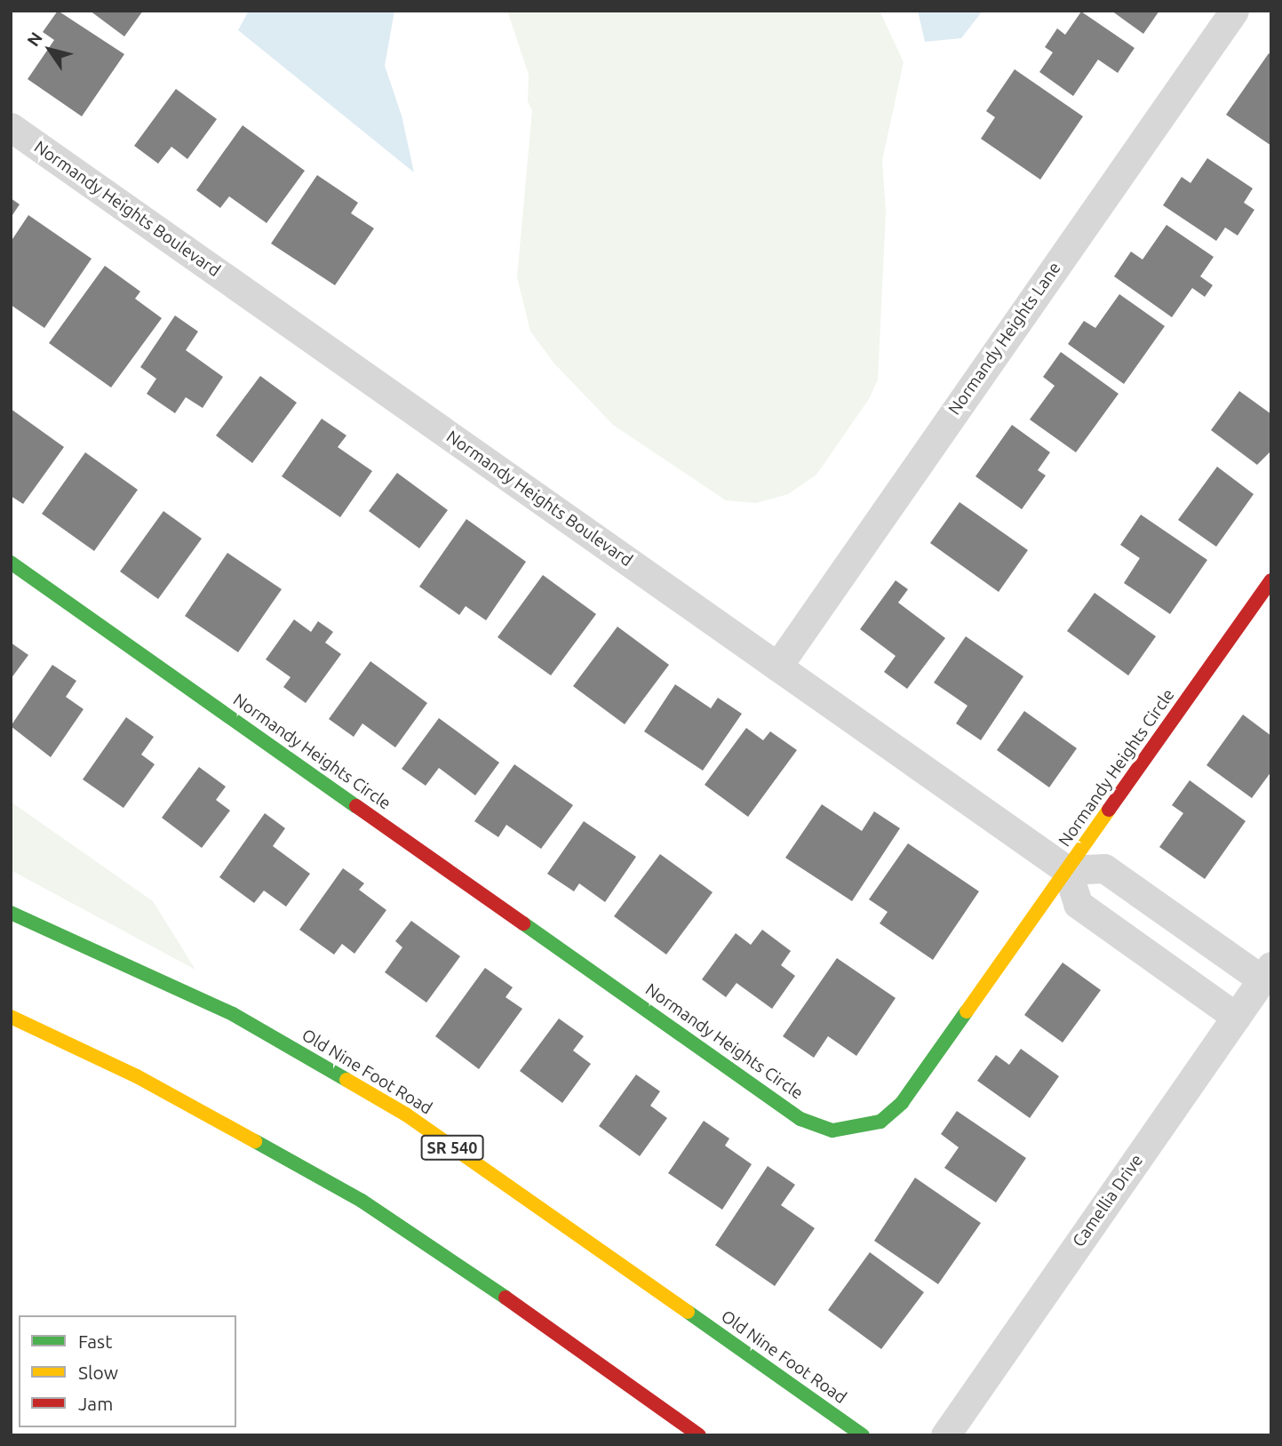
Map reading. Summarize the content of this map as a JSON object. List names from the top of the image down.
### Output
{
  "streets": {
    "main road": ["Normandy Heights Circle", "Old Nine Foot Road", "SR 540"],
    "street": ["Normandy Heights Boulevard", "Normandy Heights Lane", "Camellia Drive"]
  },
  "crossings": [
    ["Normandy Heights Boulevard", "Normandy Heights Lane"],
    ["Normandy Heights Boulevard", "Normandy Heights Circle"]
  ],
  "legend": ["Fast", "Slow", "Jam"],
  "north": "top left"
}
